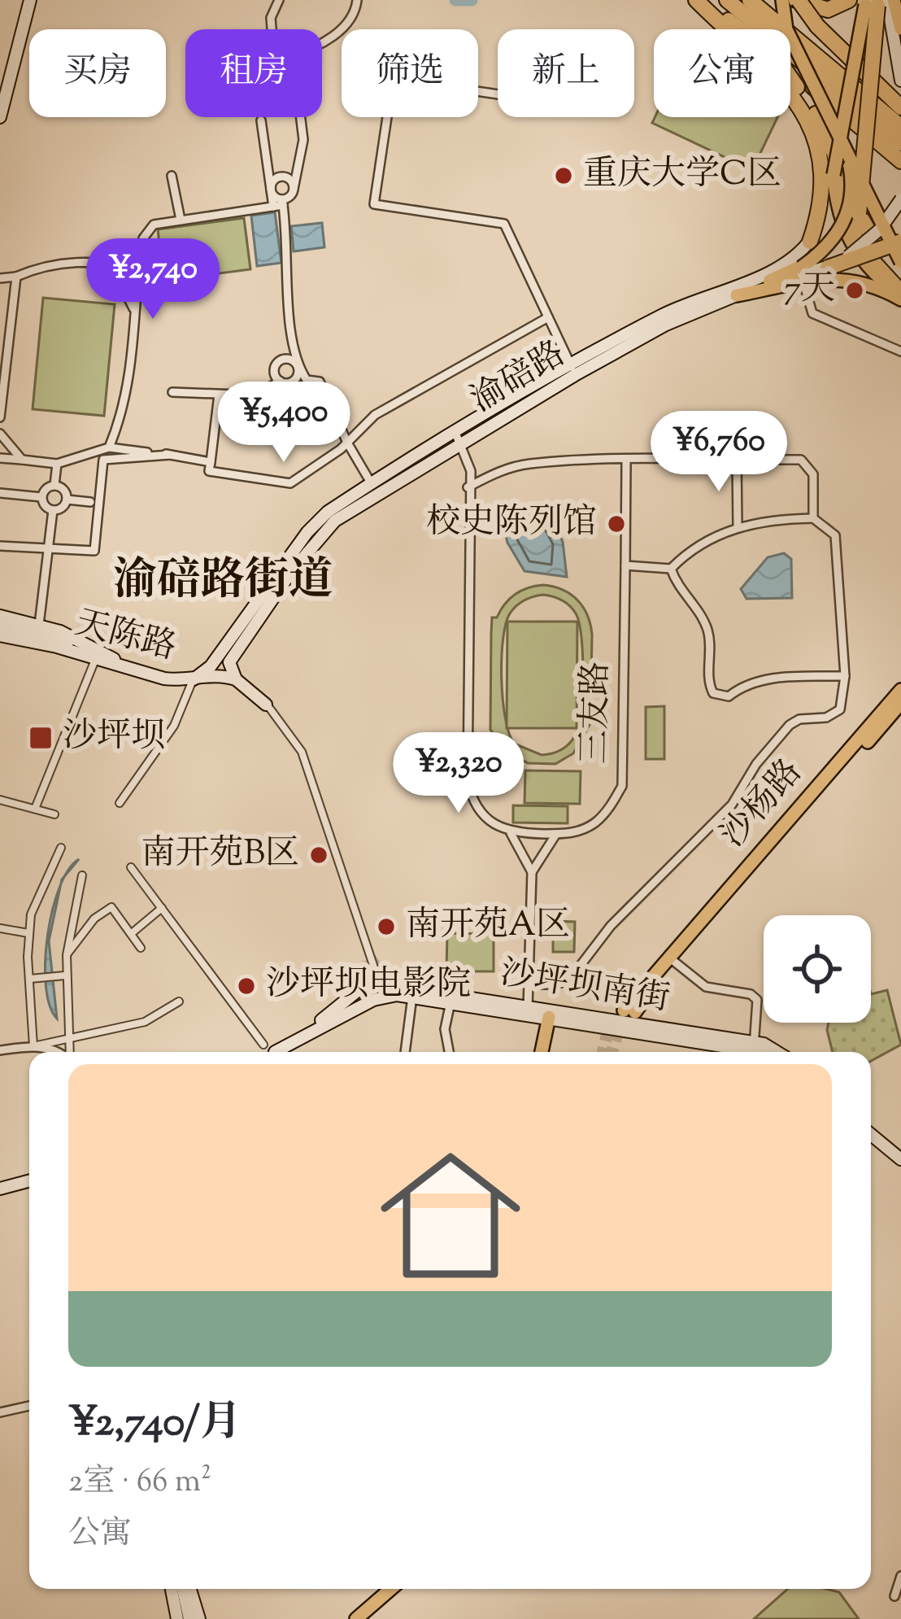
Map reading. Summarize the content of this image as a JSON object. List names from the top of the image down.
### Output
{
  "streets": {
    "main road": [
      "渝碚路",
      "天陈路",
      "沙杨路",
      "沙坪坝南街"
    ],
    "street": ["三友路"]
  },
  "crossings": [
    ["渝碚路", "天陈路"]
  ],
  "districts": ["渝碚路街道"],
  "places": {
    "other": [
      "重庆大学C区",
      "7天",
      "校史陈列馆",
      "南开苑B区",
      "南开苑A区",
      "沙坪坝电影院"
    ],
    "transit": ["沙坪坝"]
  },
  "page": {
    "chip": [
      "买房",
      "租房",
      "筛选",
      "新上",
      "公寓"
    ],
    "price": [
      "¥2,740",
      "¥5,400",
      "¥6,760",
      "¥2,320"
    ],
    "list": [
      {
        "name": "¥2,740/月",
        "note": "2室 · 66 m² · 公寓"
      }
    ]
  }
}
